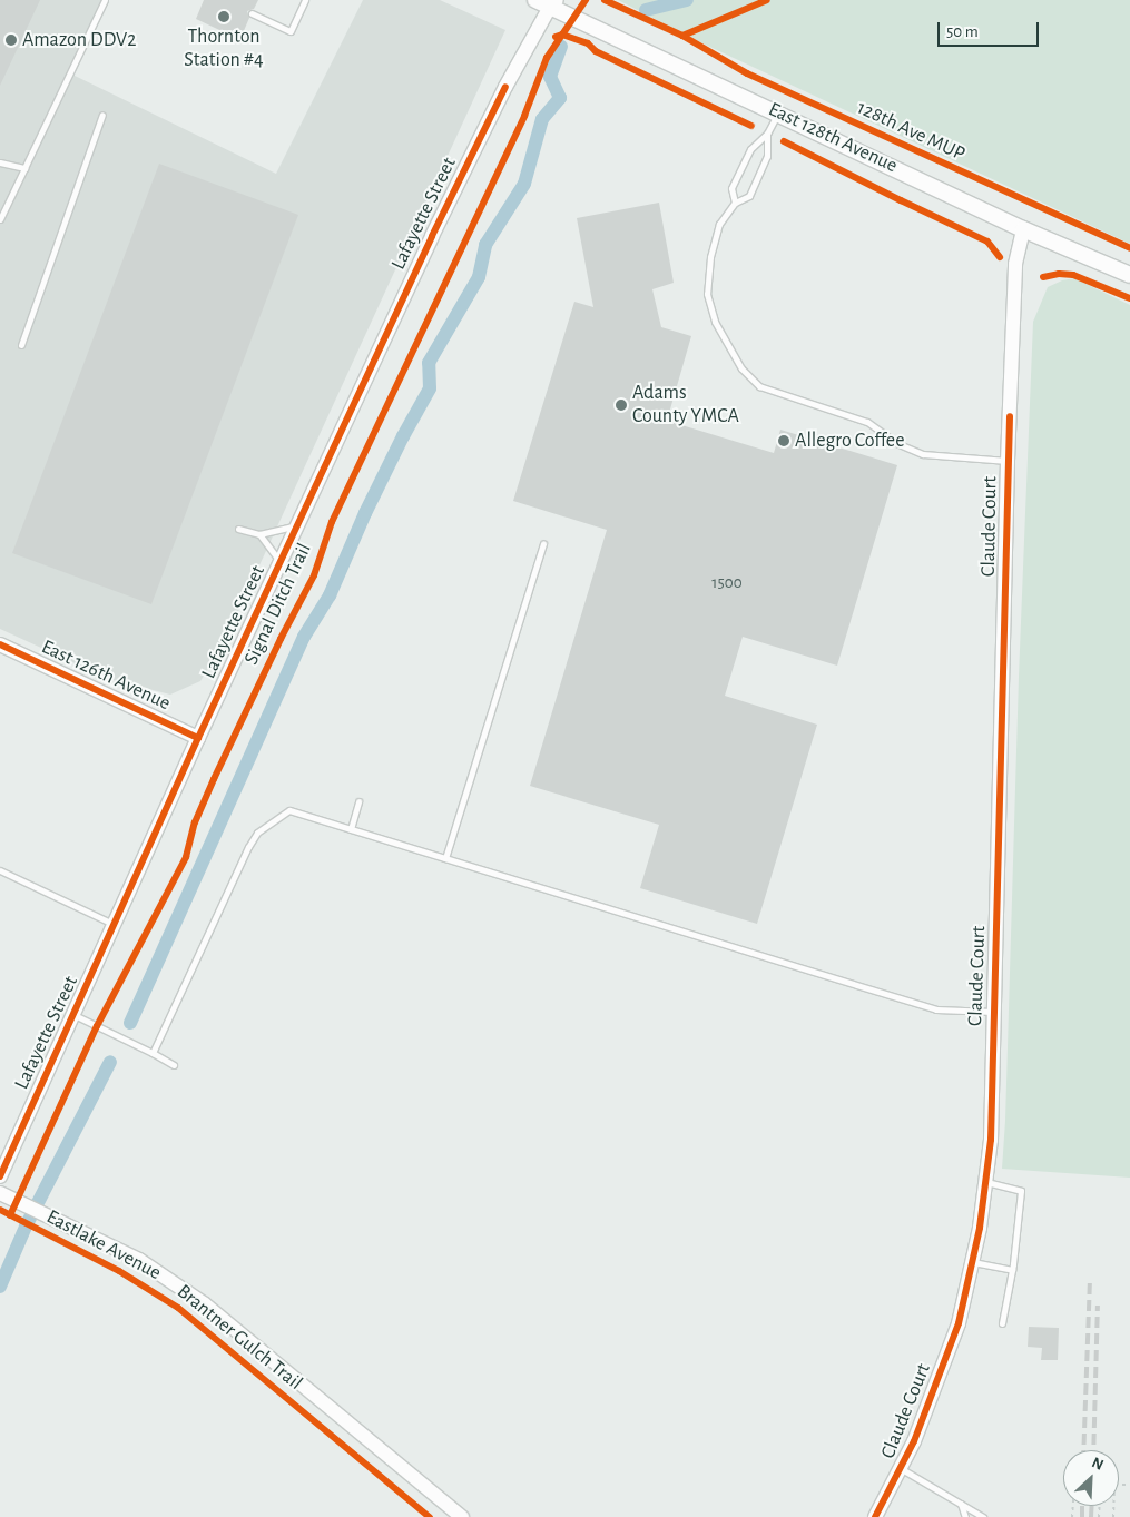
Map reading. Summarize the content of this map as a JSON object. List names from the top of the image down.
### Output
{
  "streets": {
    "main road": ["East 128th Avenue"],
    "street": [
      "Lafayette Street",
      "Claude Court",
      "East 126th Avenue",
      "Eastlake Avenue"
    ],
    "cycle path": ["128th Ave MUP", "Signal Ditch Trail", "Brantner Gulch Trail"]
  },
  "crossings": [
    ["East 128th Avenue", "Lafayette Street"],
    ["East 128th Avenue", "Claude Court"],
    ["Lafayette Street", "East 126th Avenue"]
  ],
  "places": [
    "Thornton Station #4",
    "Amazon DDV2",
    "Adams County YMCA",
    "Allegro Coffee"
  ],
  "house_numbers": ["1500"],
  "scale_bar": "50 m",
  "north": "top right"
}
